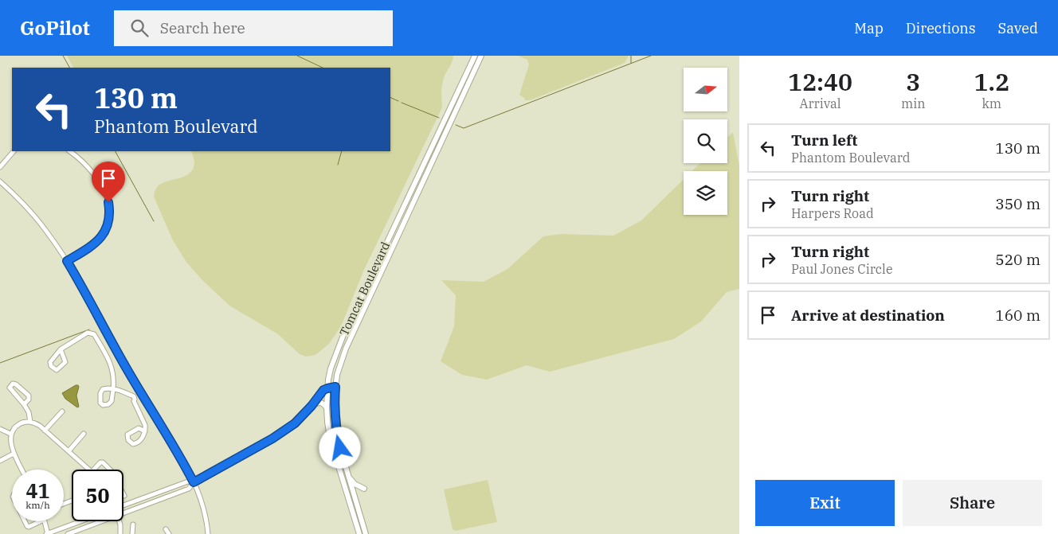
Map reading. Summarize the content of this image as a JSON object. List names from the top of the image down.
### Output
{
  "streets": {
    "main road": ["Tomcat Boulevard"]
  },
  "north": "right",
  "page": {
    "header": "GoPilot",
    "search": "Search here",
    "nav": ["Map", "Directions", "Saved"],
    "eta": [
      "12:40",
      "Arrival",
      "3",
      "min",
      "1.2",
      "km"
    ],
    "turn": ["130 m", "Phantom Boulevard"],
    "list": [
      {
        "name": "Turn left",
        "note": "Phantom Boulevard",
        "value": "130 m"
      },
      {
        "name": "Turn right",
        "note": "Harpers Road",
        "value": "350 m"
      },
      {
        "name": "Turn right",
        "note": "Paul Jones Circle",
        "value": "520 m"
      },
      {
        "name": "Arrive at destination",
        "value": "160 m"
      }
    ],
    "speed": "41 km/h",
    "limit": "50",
    "buttons": ["Exit", "Share"]
  }
}
